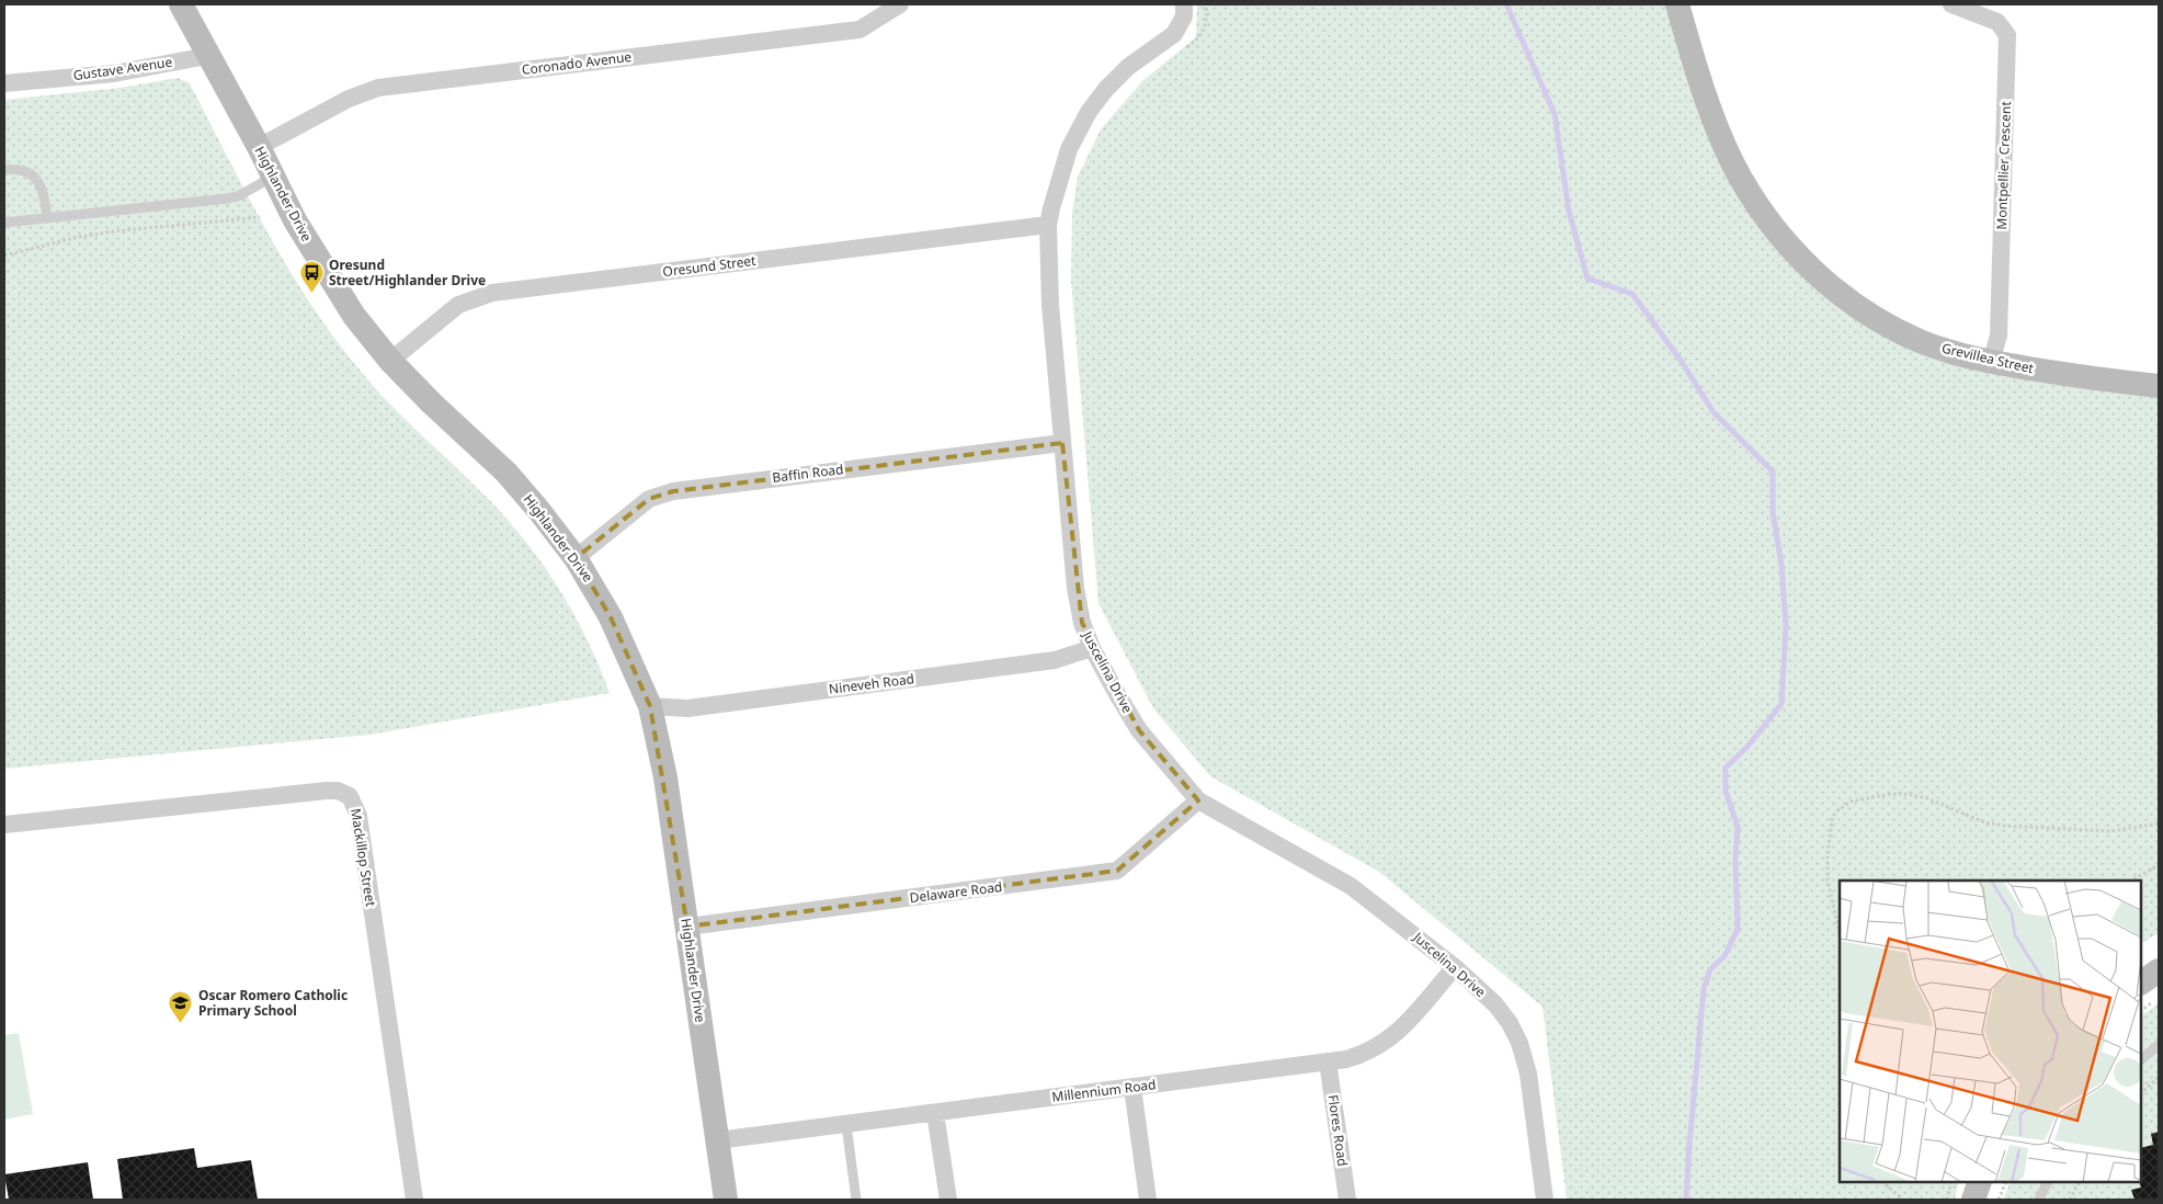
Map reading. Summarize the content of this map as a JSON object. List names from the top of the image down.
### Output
{
  "streets": {
    "street": [
      "Coronado Avenue",
      "Gustave Avenue",
      "Montpellier Crescent",
      "Highlander Drive",
      "Oresund Street",
      "Grevillea Street",
      "Baffin Road",
      "Juscelina Drive",
      "Nineveh Road",
      "Mackillop Street",
      "Delaware Road",
      "Millennium Road",
      "Flores Road"
    ]
  },
  "crossings": [
    ["Coronado Avenue", "Highlander Drive"],
    ["Gustave Avenue", "Highlander Drive"],
    ["Montpellier Crescent", "Grevillea Street"],
    ["Highlander Drive", "Oresund Street"],
    ["Highlander Drive", "Baffin Road"],
    ["Highlander Drive", "Nineveh Road"],
    ["Highlander Drive", "Delaware Road"],
    ["Highlander Drive", "Millennium Road"],
    ["Oresund Street", "Juscelina Drive"],
    ["Baffin Road", "Juscelina Drive"],
    ["Juscelina Drive", "Nineveh Road"],
    ["Juscelina Drive", "Delaware Road"],
    ["Juscelina Drive", "Millennium Road"],
    ["Millennium Road", "Flores Road"]
  ],
  "places": {
    "bus stop": ["Oresund Street/Highlander Drive"],
    "school or university": ["Oscar Romero Catholic Primary School"]
  }
}
